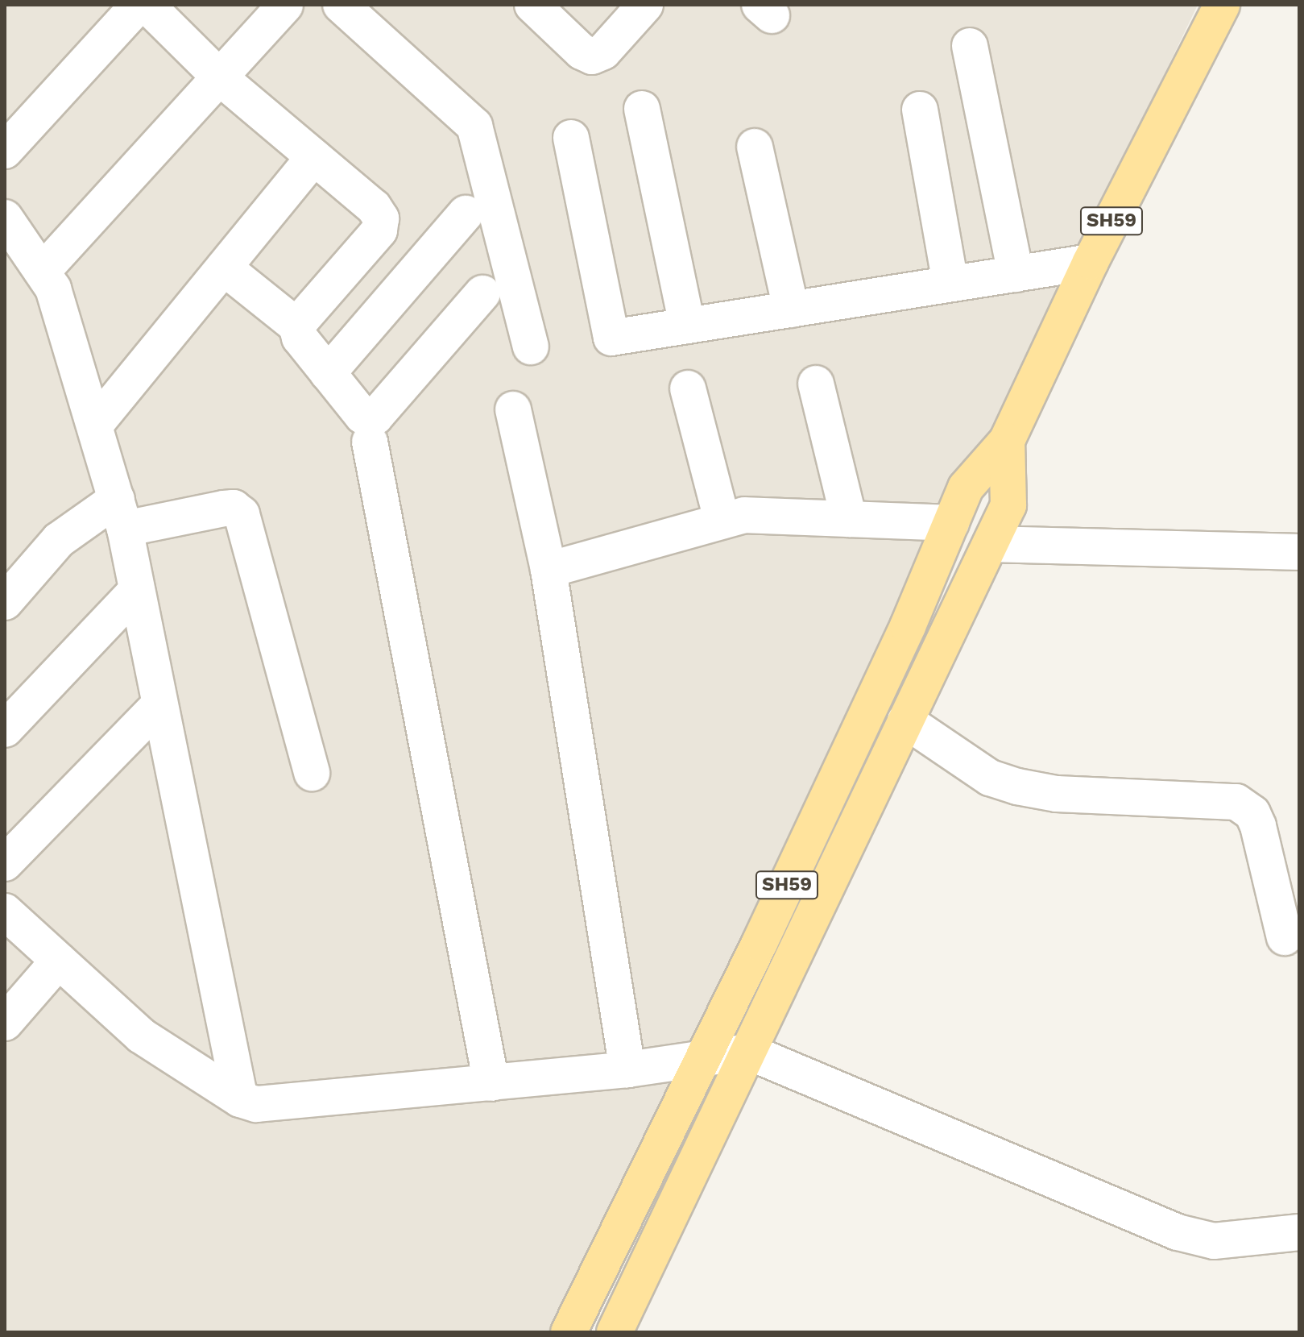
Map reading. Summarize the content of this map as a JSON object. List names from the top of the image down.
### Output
{
  "streets": {
    "main road": ["SH59"]
  }
}
